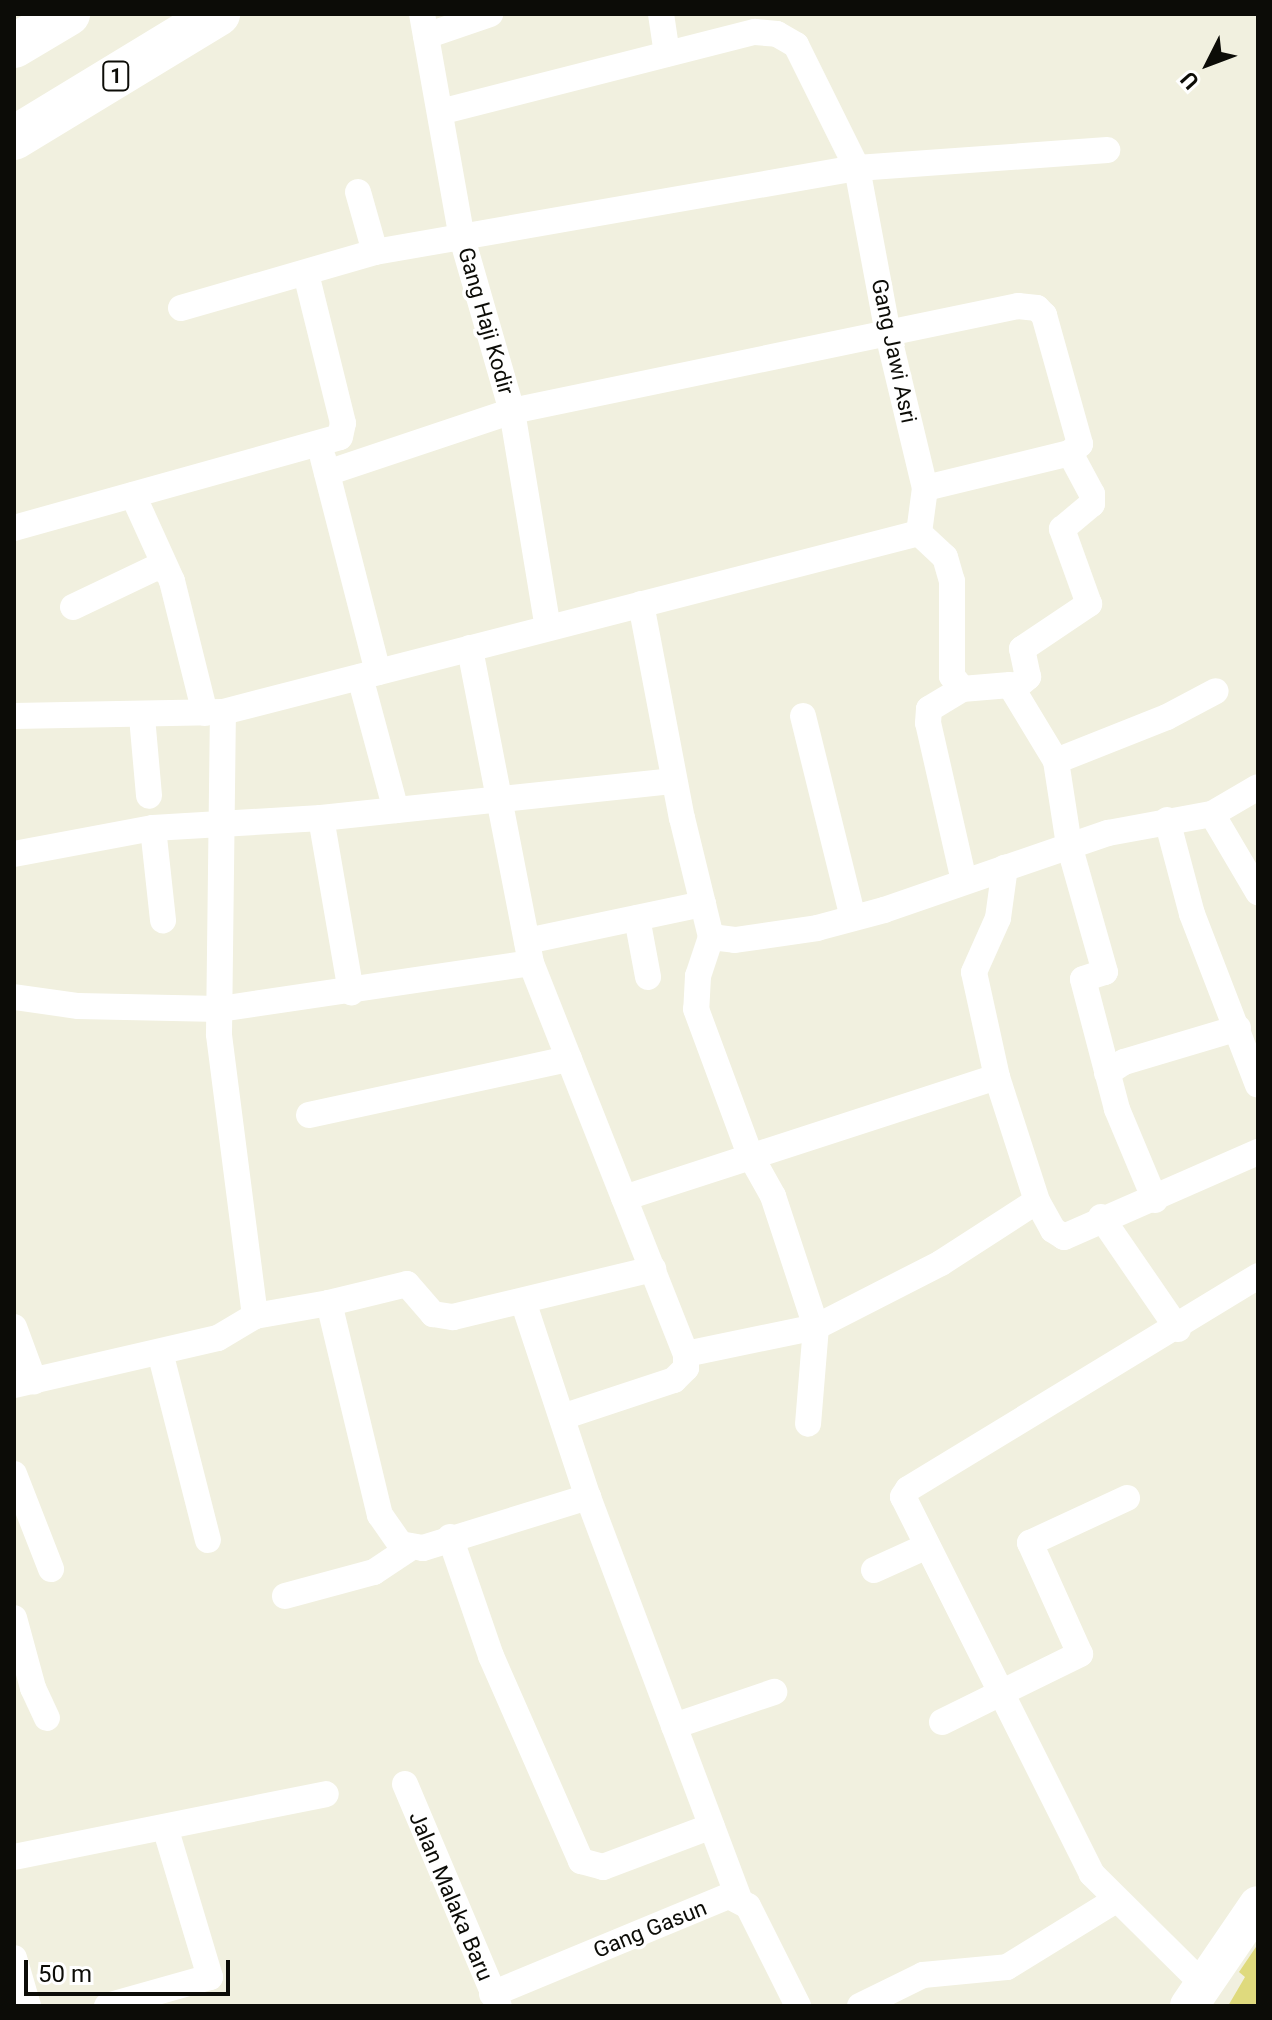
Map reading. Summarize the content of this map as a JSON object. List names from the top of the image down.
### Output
{
  "streets": {
    "highway": ["1"],
    "street": [
      "Gang Haji Kodir",
      "Gang Jawi Asri",
      "Jalan Malaka Baru",
      "Gang Gasun"
    ]
  },
  "crossings": [
    ["Gang Haji Kodir", "Gang Jawi Asri"],
    ["Jalan Malaka Baru", "Gang Gasun"]
  ],
  "scale_bar": "50 m",
  "north": "bottom left"
}
